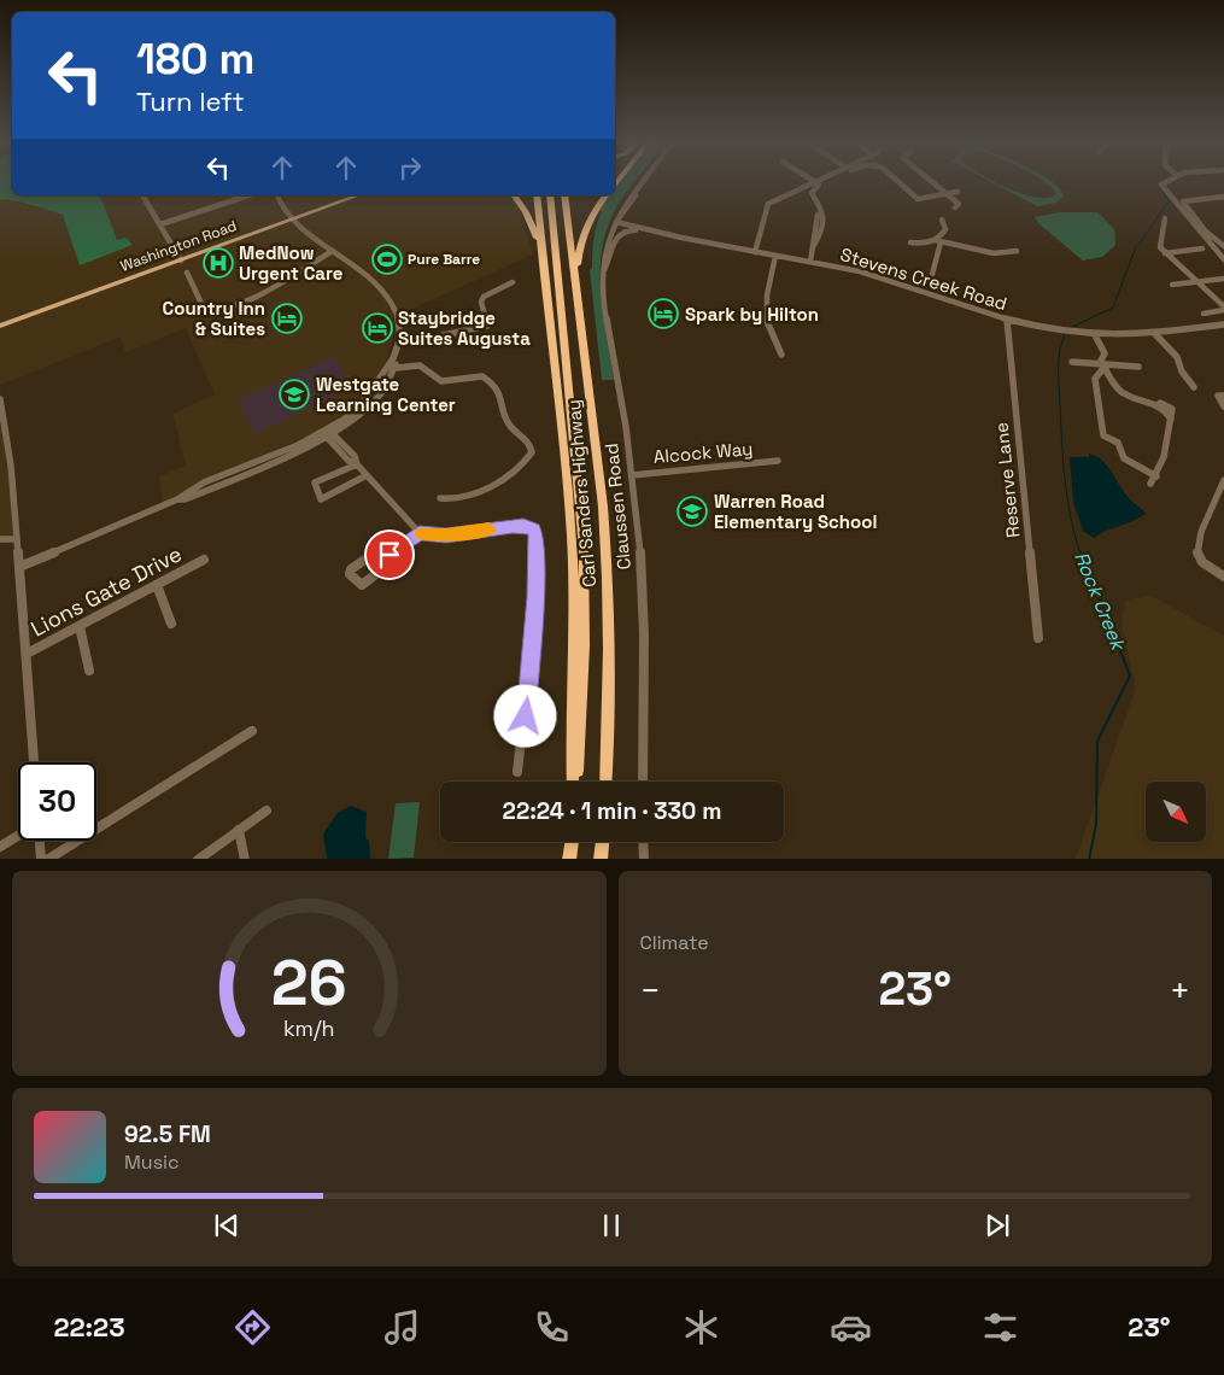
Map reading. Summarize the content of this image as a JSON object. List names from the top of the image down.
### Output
{
  "streets": {
    "highway": ["Carl Sanders Highway"],
    "main road": ["Washington Road"],
    "street": [
      "Stevens Creek Road",
      "Alcock Way",
      "Reserve Lane",
      "Claussen Road",
      "Lions Gate Drive"
    ]
  },
  "crossings": [
    ["Stevens Creek Road", "Reserve Lane"],
    ["Stevens Creek Road", "Claussen Road"],
    ["Alcock Way", "Claussen Road"]
  ],
  "water": ["Rock Creek"],
  "places": {
    "sports": ["Pure Barre"],
    "hospital": ["MedNow Urgent Care"],
    "hotel": ["Spark by Hilton", "Country Inn & Suites", "Staybridge Suites Augusta"],
    "school or university": ["Westgate Learning Center", "Warren Road Elementary School"]
  },
  "north": "bottom right",
  "page": {
    "turn": ["180 m", "Turn left"],
    "limit": "30",
    "trip": "22:24 · 1 min · 330 m",
    "tile": "Climate",
    "heat": ["−", "23°", "+"],
    "song": ["92.5 FM", "Music"],
    "tabs": ["22:23", "23°"],
    "gauge": ["26", "km/h"]
  }
}
